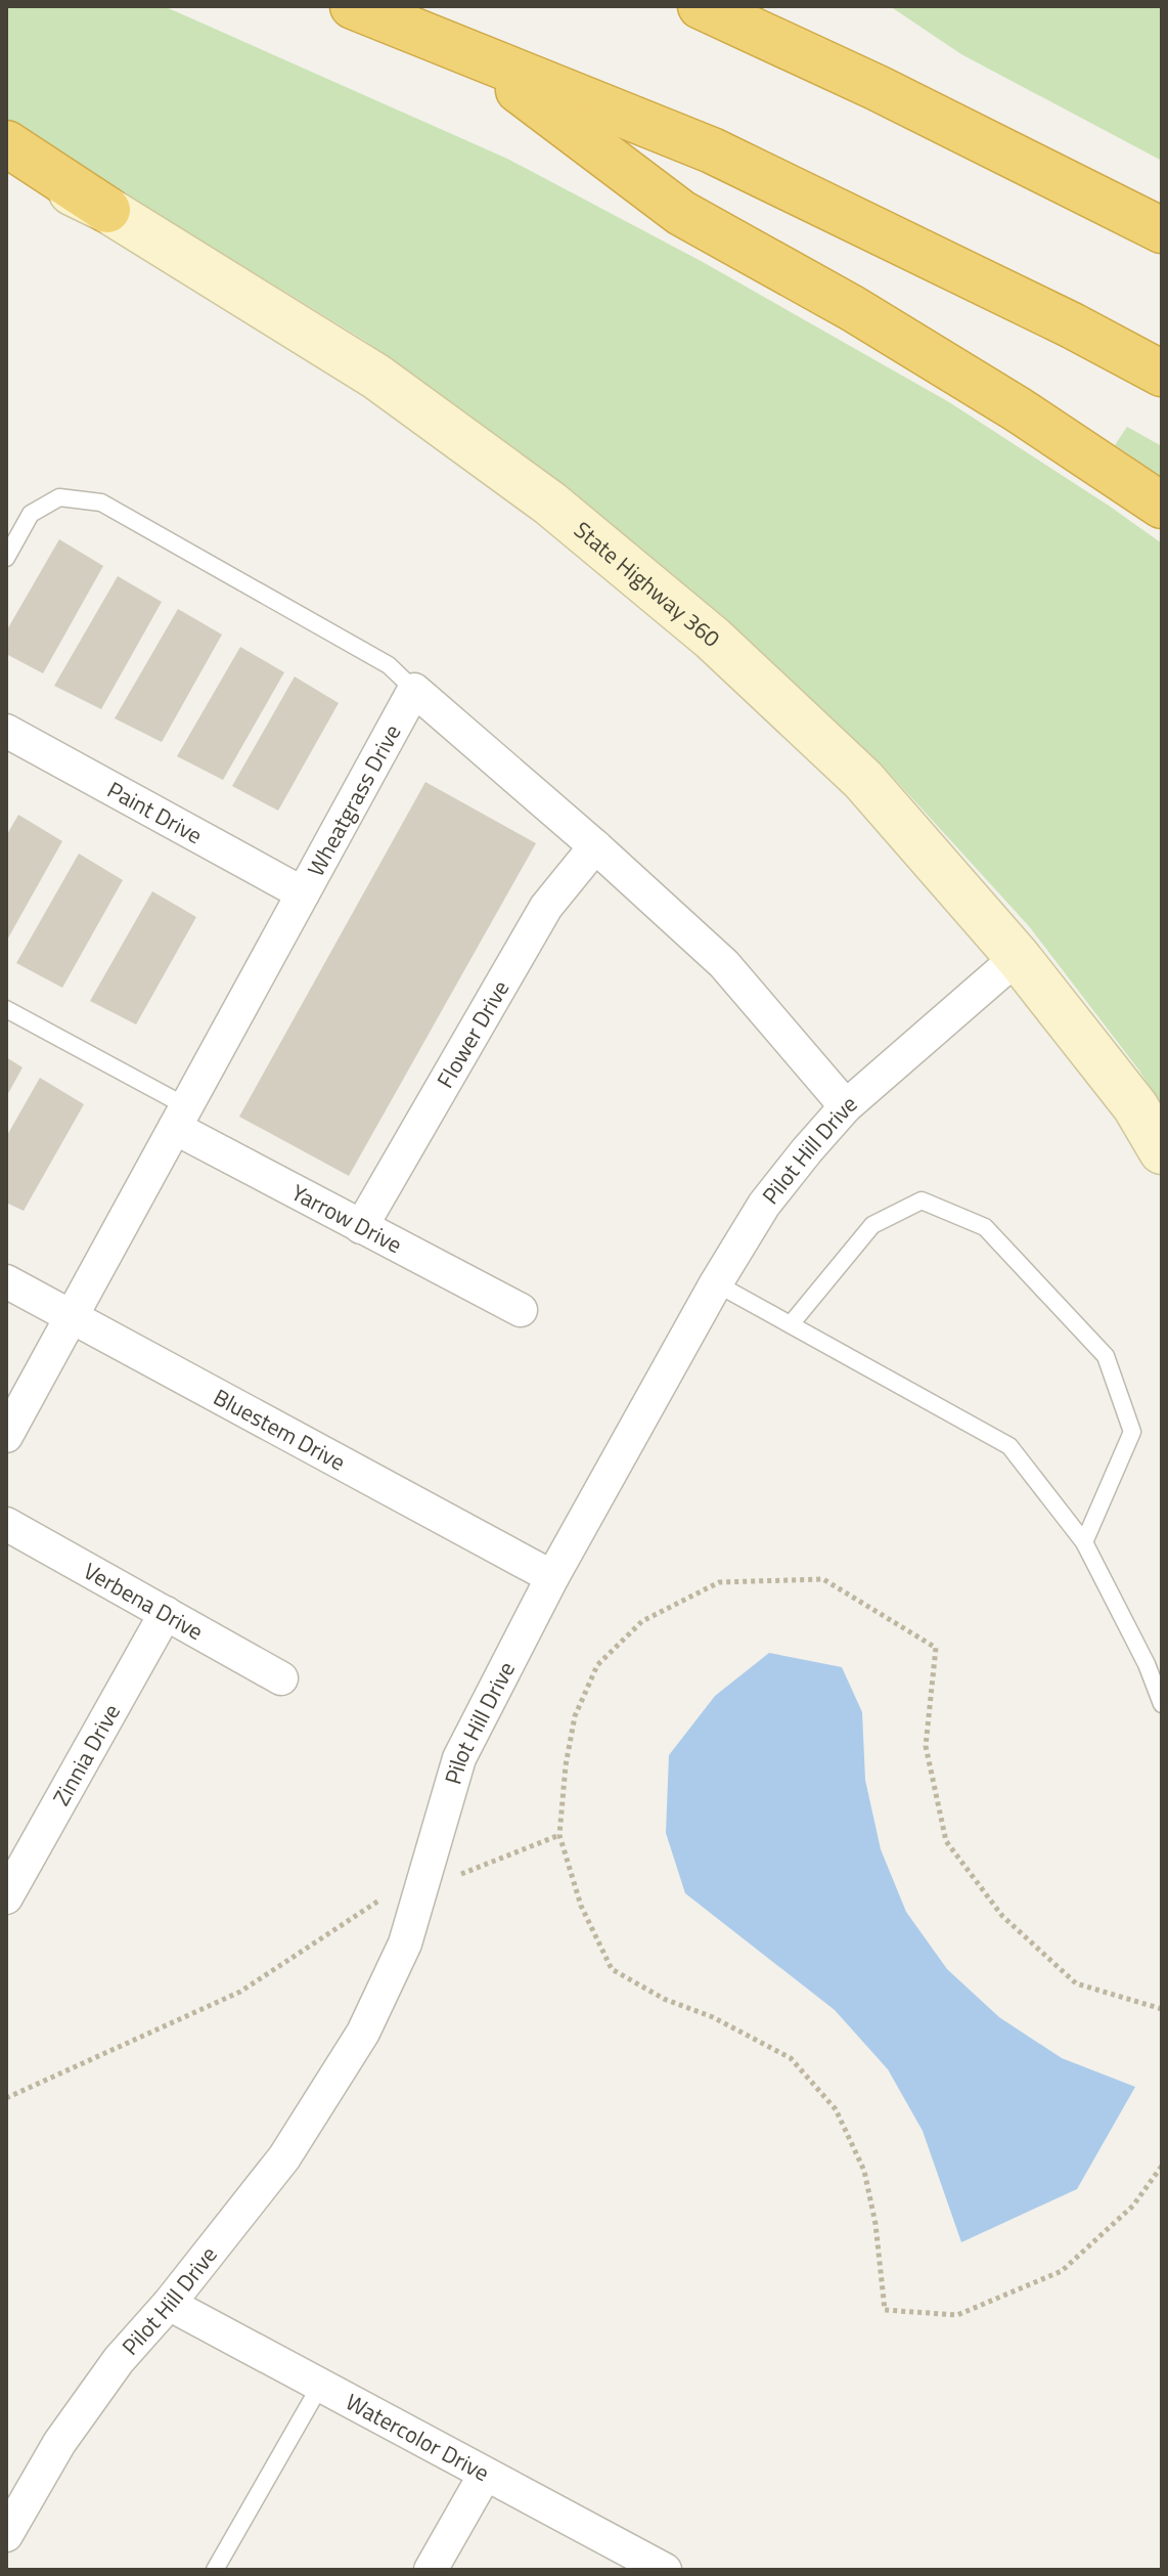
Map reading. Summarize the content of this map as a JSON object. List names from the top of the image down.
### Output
{
  "streets": {
    "main road": ["State Highway 360"],
    "street": [
      "Wheatgrass Drive",
      "Paint Drive",
      "Flower Drive",
      "Pilot Hill Drive",
      "Yarrow Drive",
      "Bluestem Drive",
      "Verbena Drive",
      "Zinnia Drive",
      "Watercolor Drive"
    ]
  },
  "crossings": [
    ["State Highway 360", "Pilot Hill Drive"],
    ["Wheatgrass Drive", "Paint Drive"],
    ["Wheatgrass Drive", "Yarrow Drive"],
    ["Wheatgrass Drive", "Bluestem Drive"],
    ["Flower Drive", "Yarrow Drive"],
    ["Pilot Hill Drive", "Bluestem Drive"],
    ["Pilot Hill Drive", "Watercolor Drive"],
    ["Verbena Drive", "Zinnia Drive"]
  ]
}
